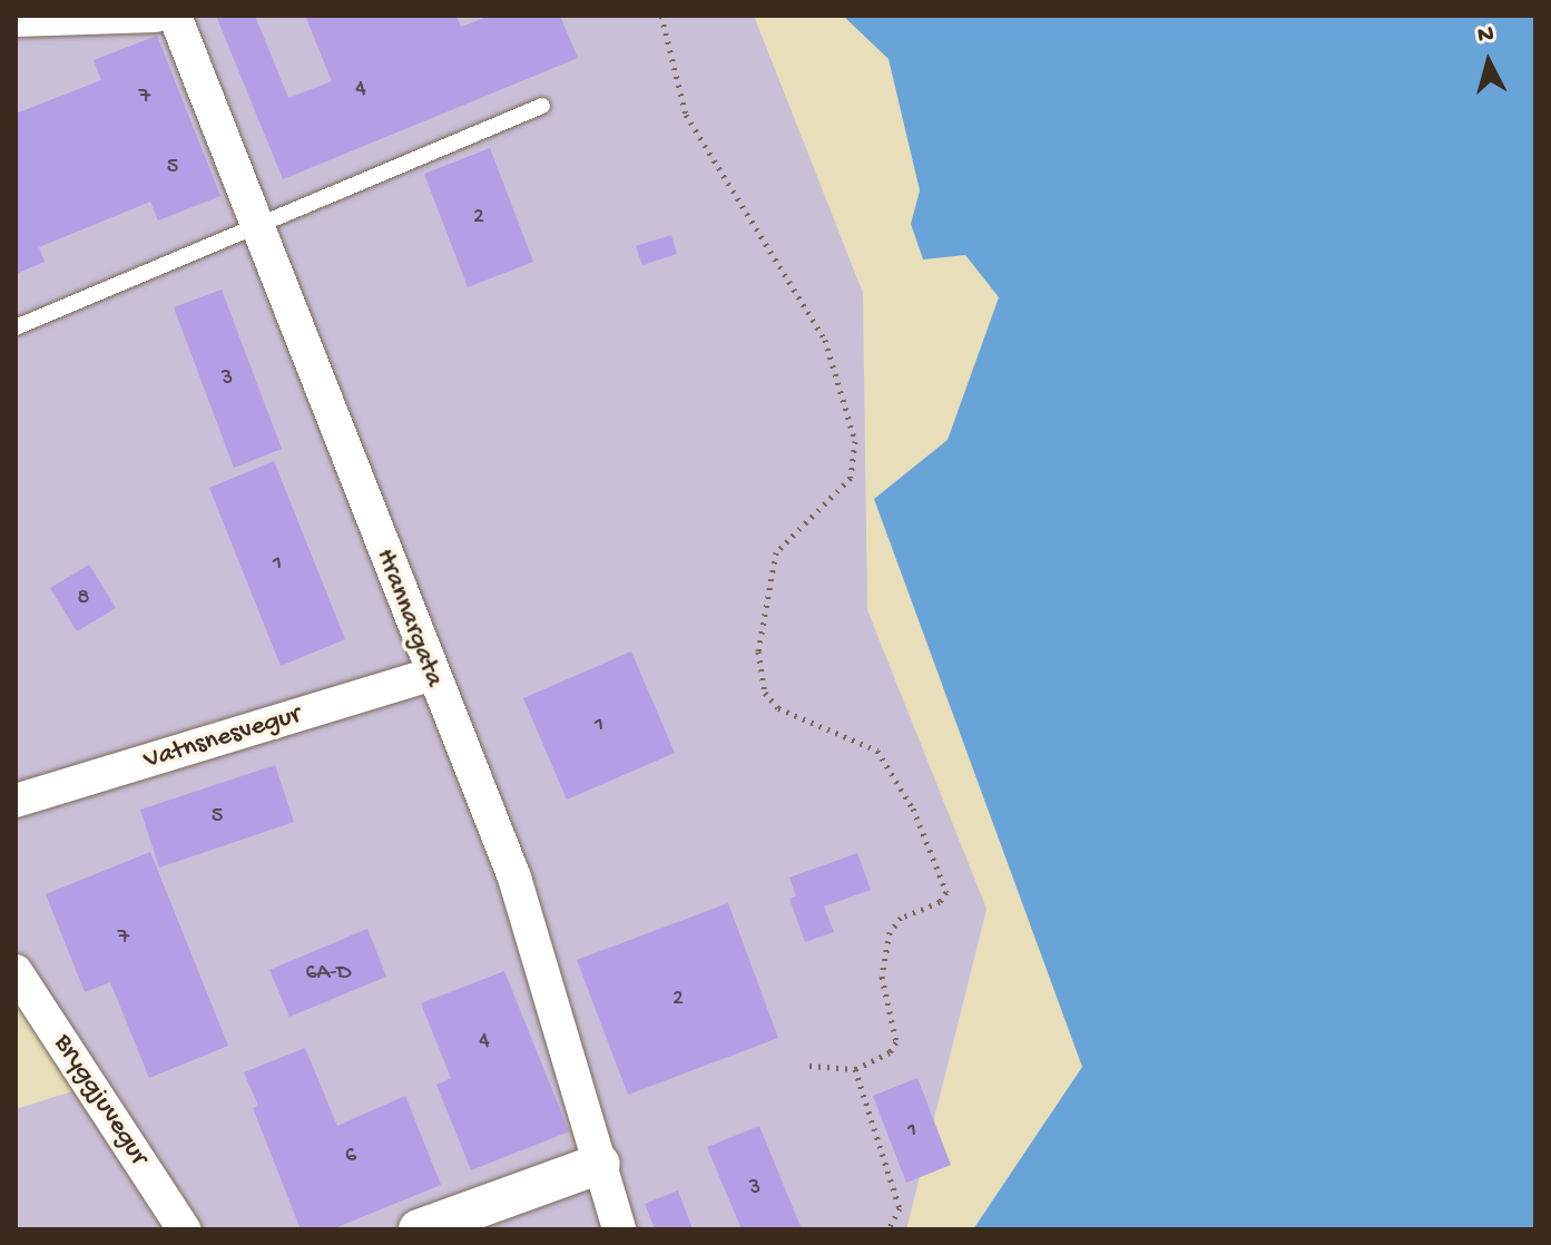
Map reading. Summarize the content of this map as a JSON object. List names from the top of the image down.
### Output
{
  "streets": {
    "street": ["Hrannargata", "Vatnsnesvegur", "Bryggjuvegur"]
  },
  "crossings": [
    ["Hrannargata", "Vatnsnesvegur"]
  ],
  "house_numbers": [
    "4",
    "7",
    "5",
    "2",
    "3",
    "1",
    "8",
    "1",
    "5",
    "7",
    "6A-D",
    "2",
    "4",
    "1",
    "6",
    "3"
  ],
  "north": "top"
}
